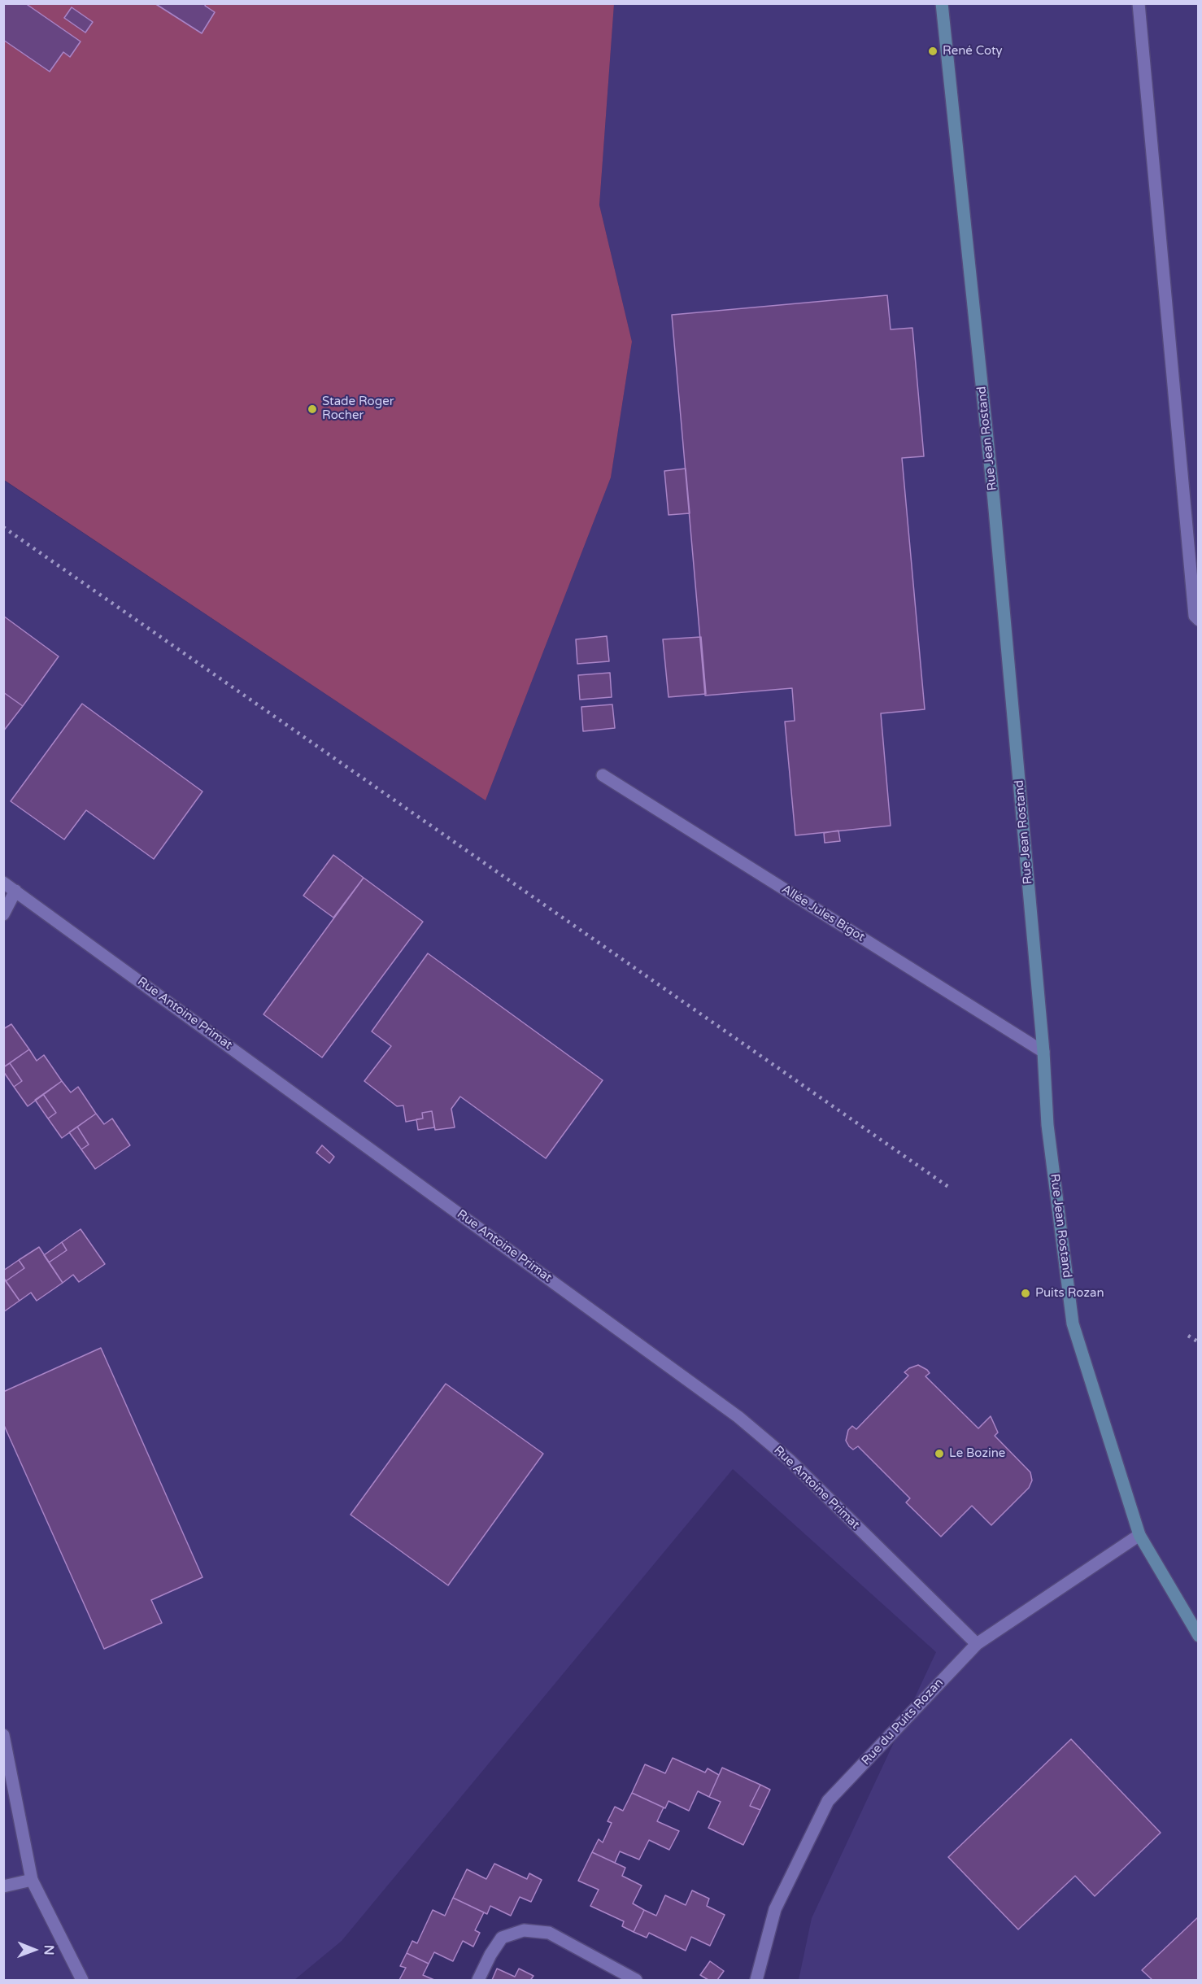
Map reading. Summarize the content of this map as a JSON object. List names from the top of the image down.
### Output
{
  "streets": {
    "main road": ["Rue Jean Rostand"],
    "street": ["Allée Jules Bigot", "Rue Antoine Primat", "Rue du Puits Rozan"]
  },
  "crossings": [
    ["Rue Jean Rostand", "Allée Jules Bigot"],
    ["Rue Jean Rostand", "Rue du Puits Rozan"],
    ["Rue Antoine Primat", "Rue du Puits Rozan"]
  ],
  "places": [
    "René Coty",
    "Stade Roger Rocher",
    "Puits Rozan",
    "Le Bozine"
  ],
  "north": "right"
}
